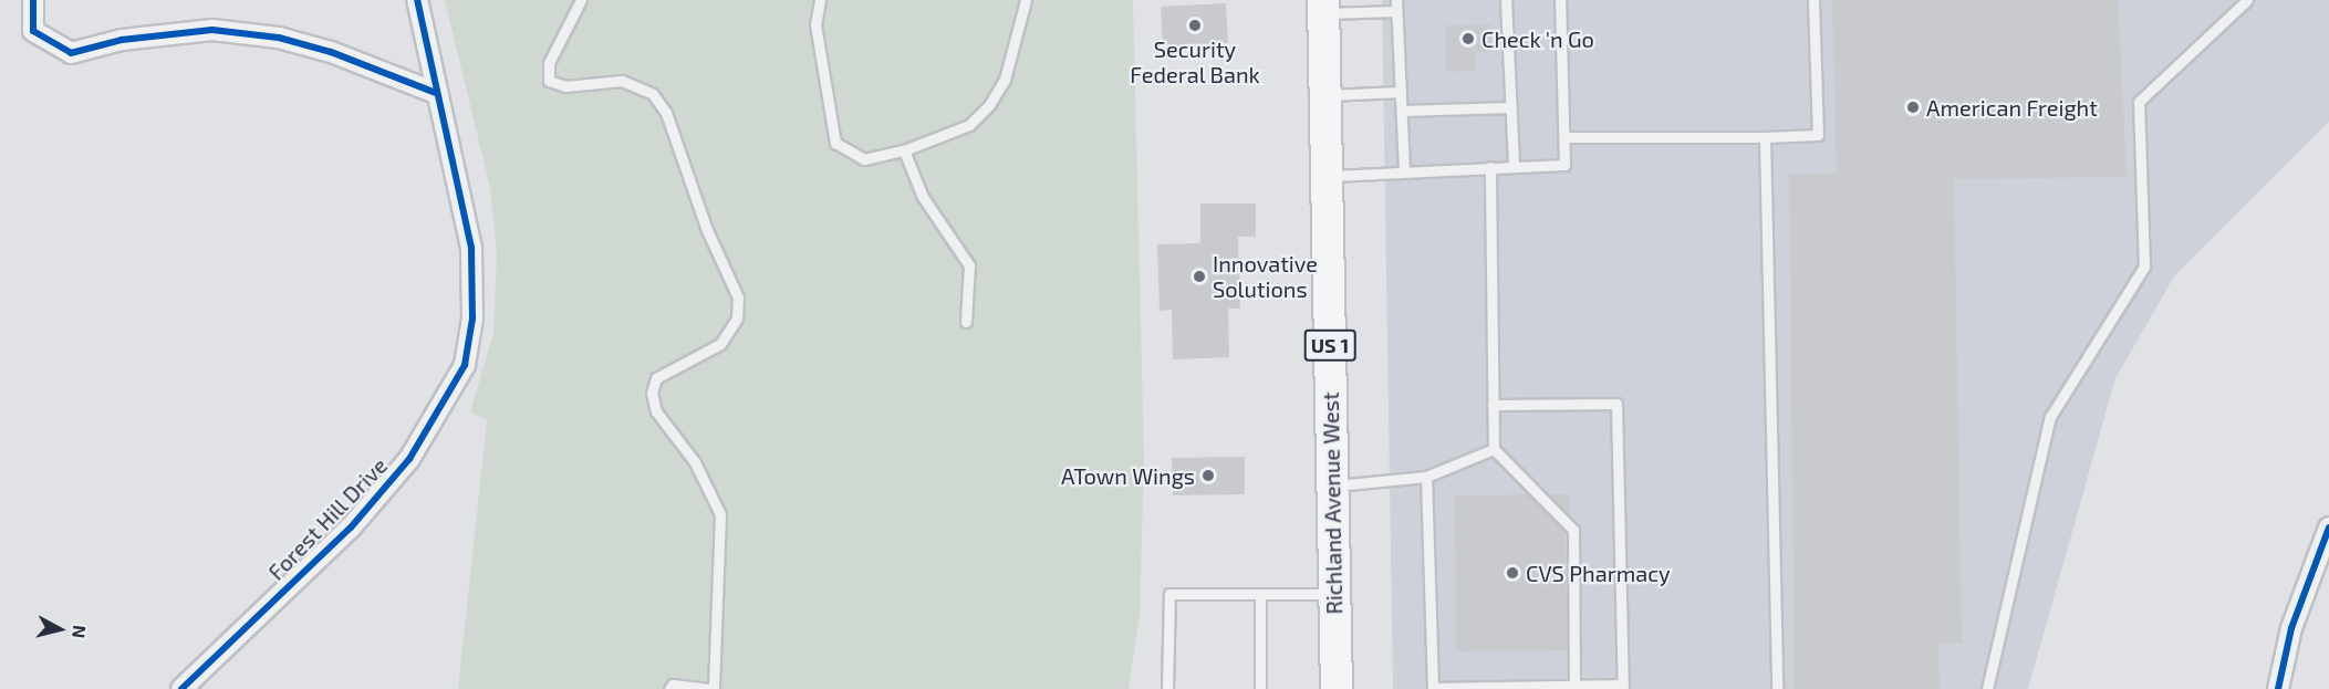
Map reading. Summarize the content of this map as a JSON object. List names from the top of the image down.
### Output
{
  "streets": {
    "main road": ["US 1", "Richland Avenue West"],
    "street": ["Forest Hill Drive"]
  },
  "places": [
    "Security Federal Bank",
    "Check 'n Go",
    "American Freight",
    "Innovative Solutions",
    "ATown Wings",
    "CVS Pharmacy"
  ],
  "north": "right"
}
